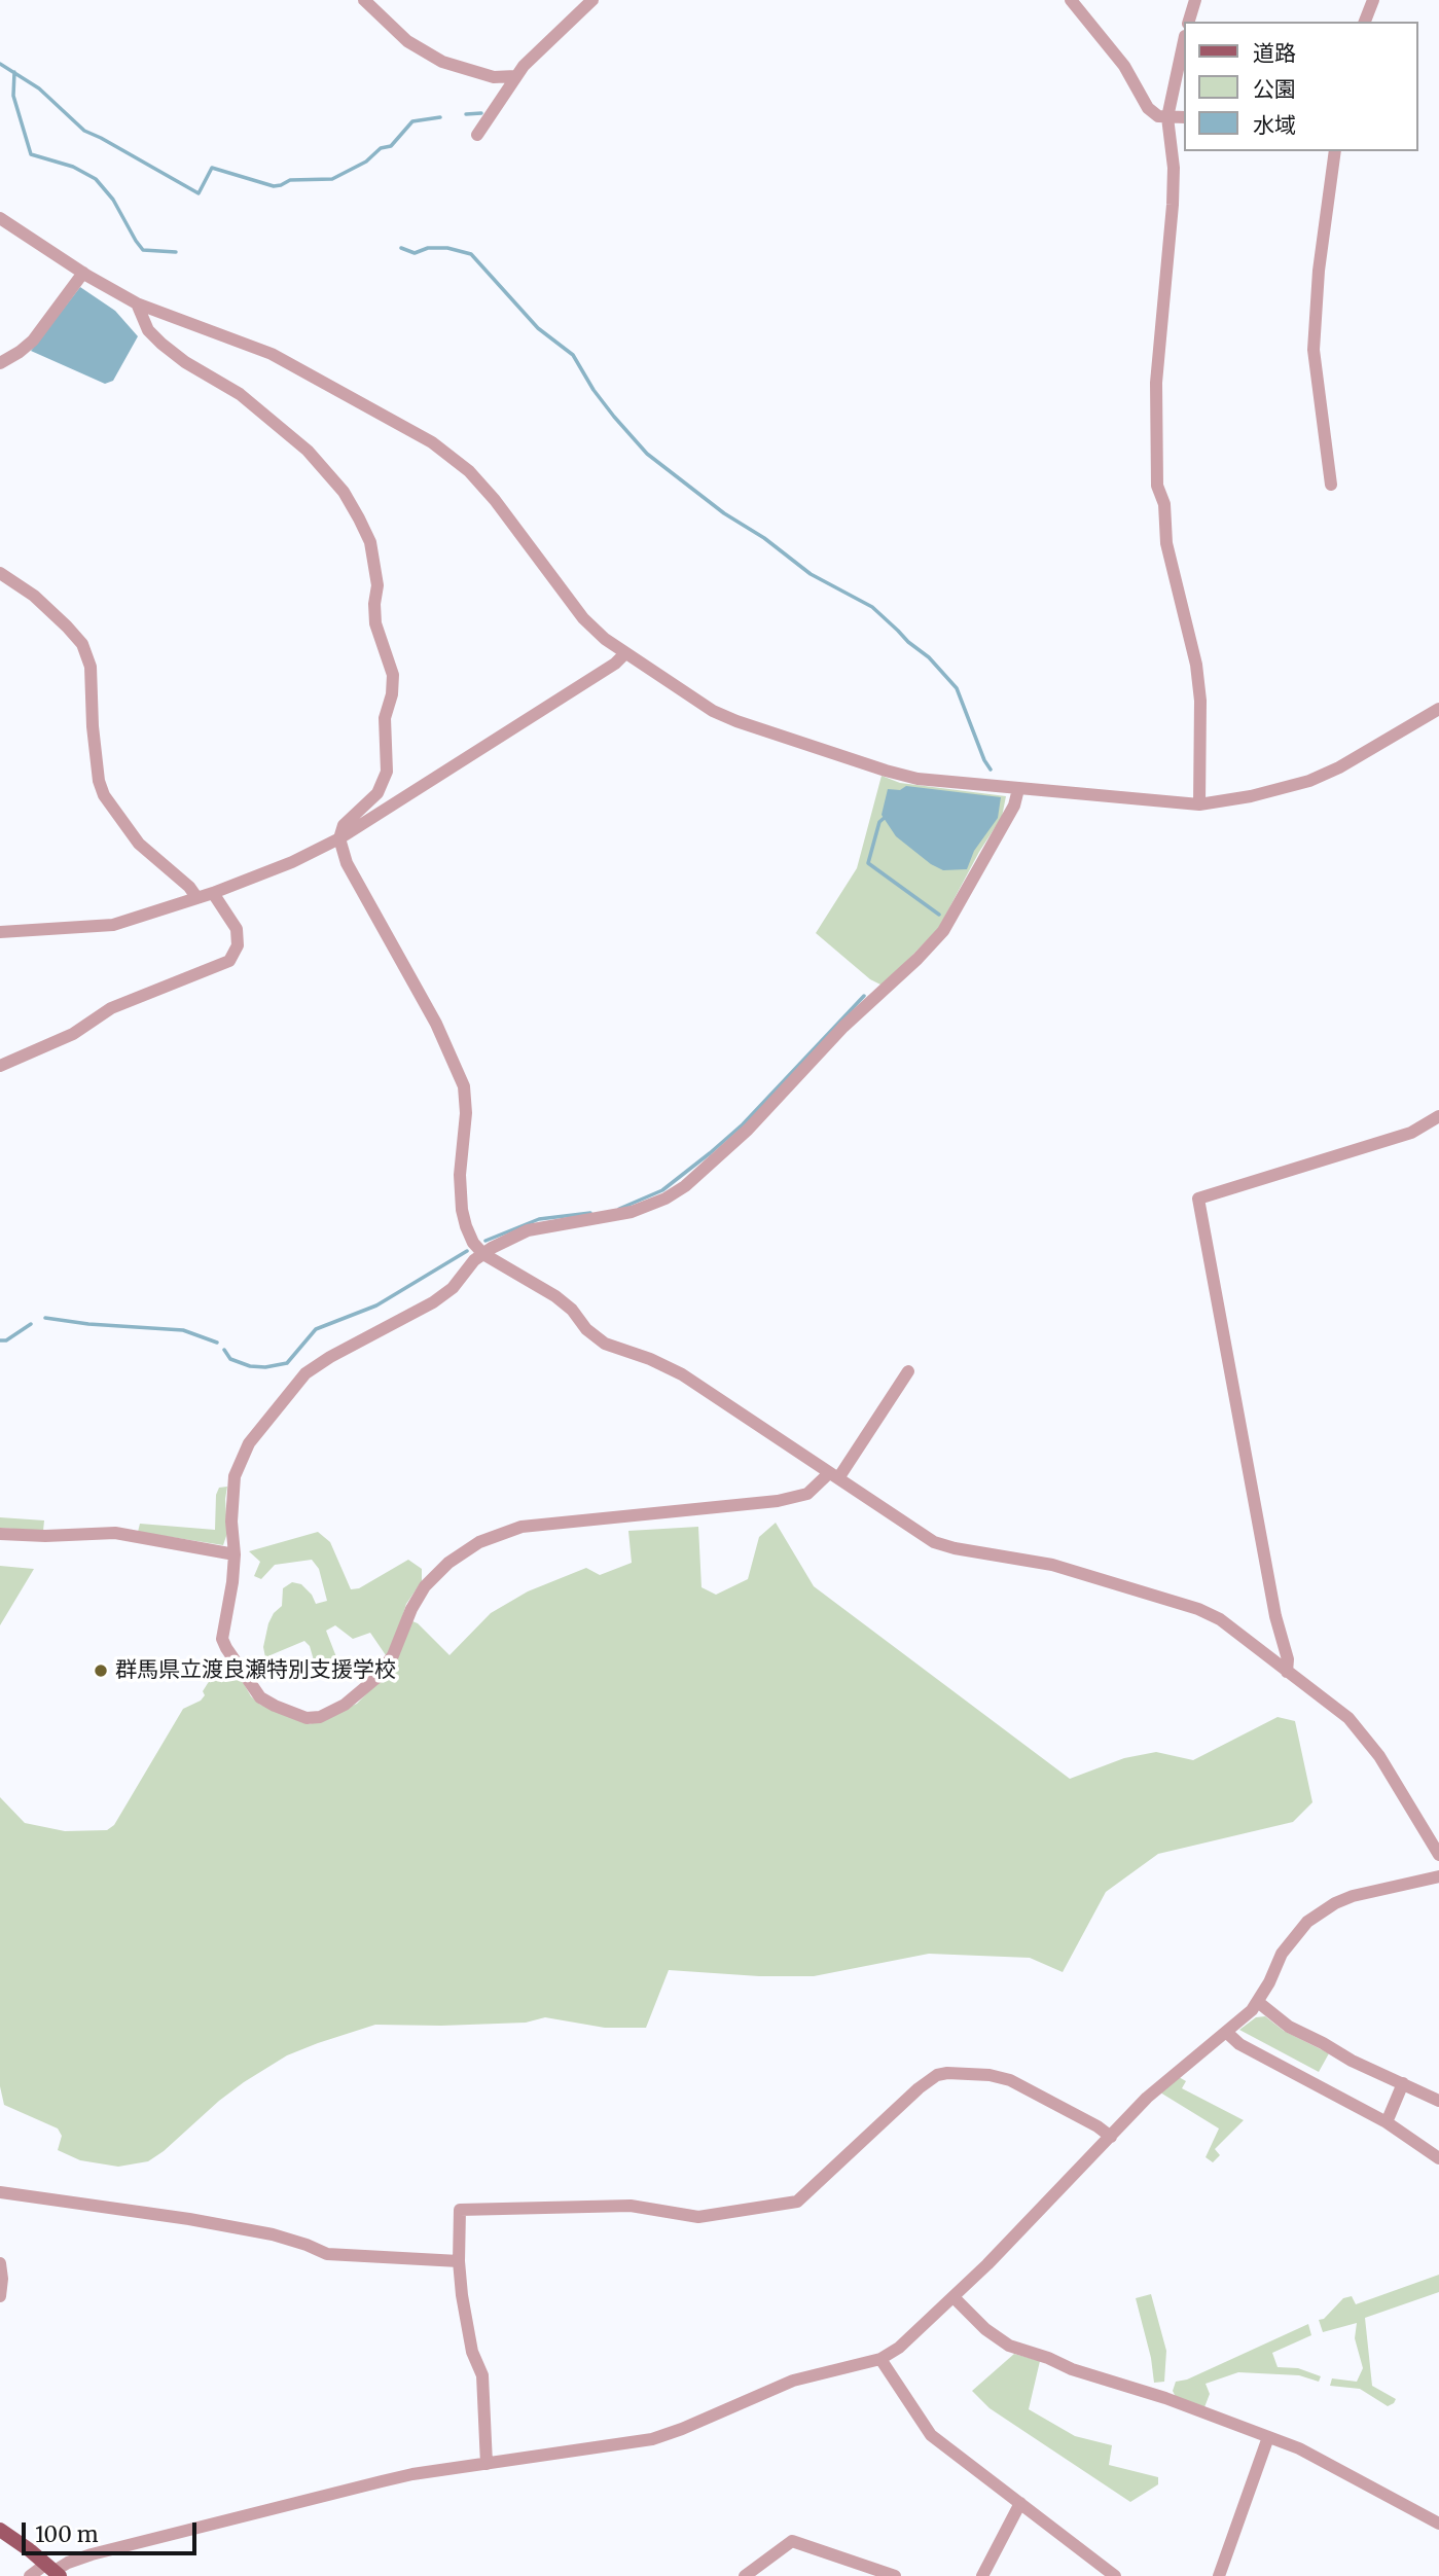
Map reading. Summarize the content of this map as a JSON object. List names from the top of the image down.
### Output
{
  "places": ["群馬県立渡良瀬特別支援学校"],
  "legend": ["道路", "公園", "水域"],
  "scale_bar": "100 m"
}
